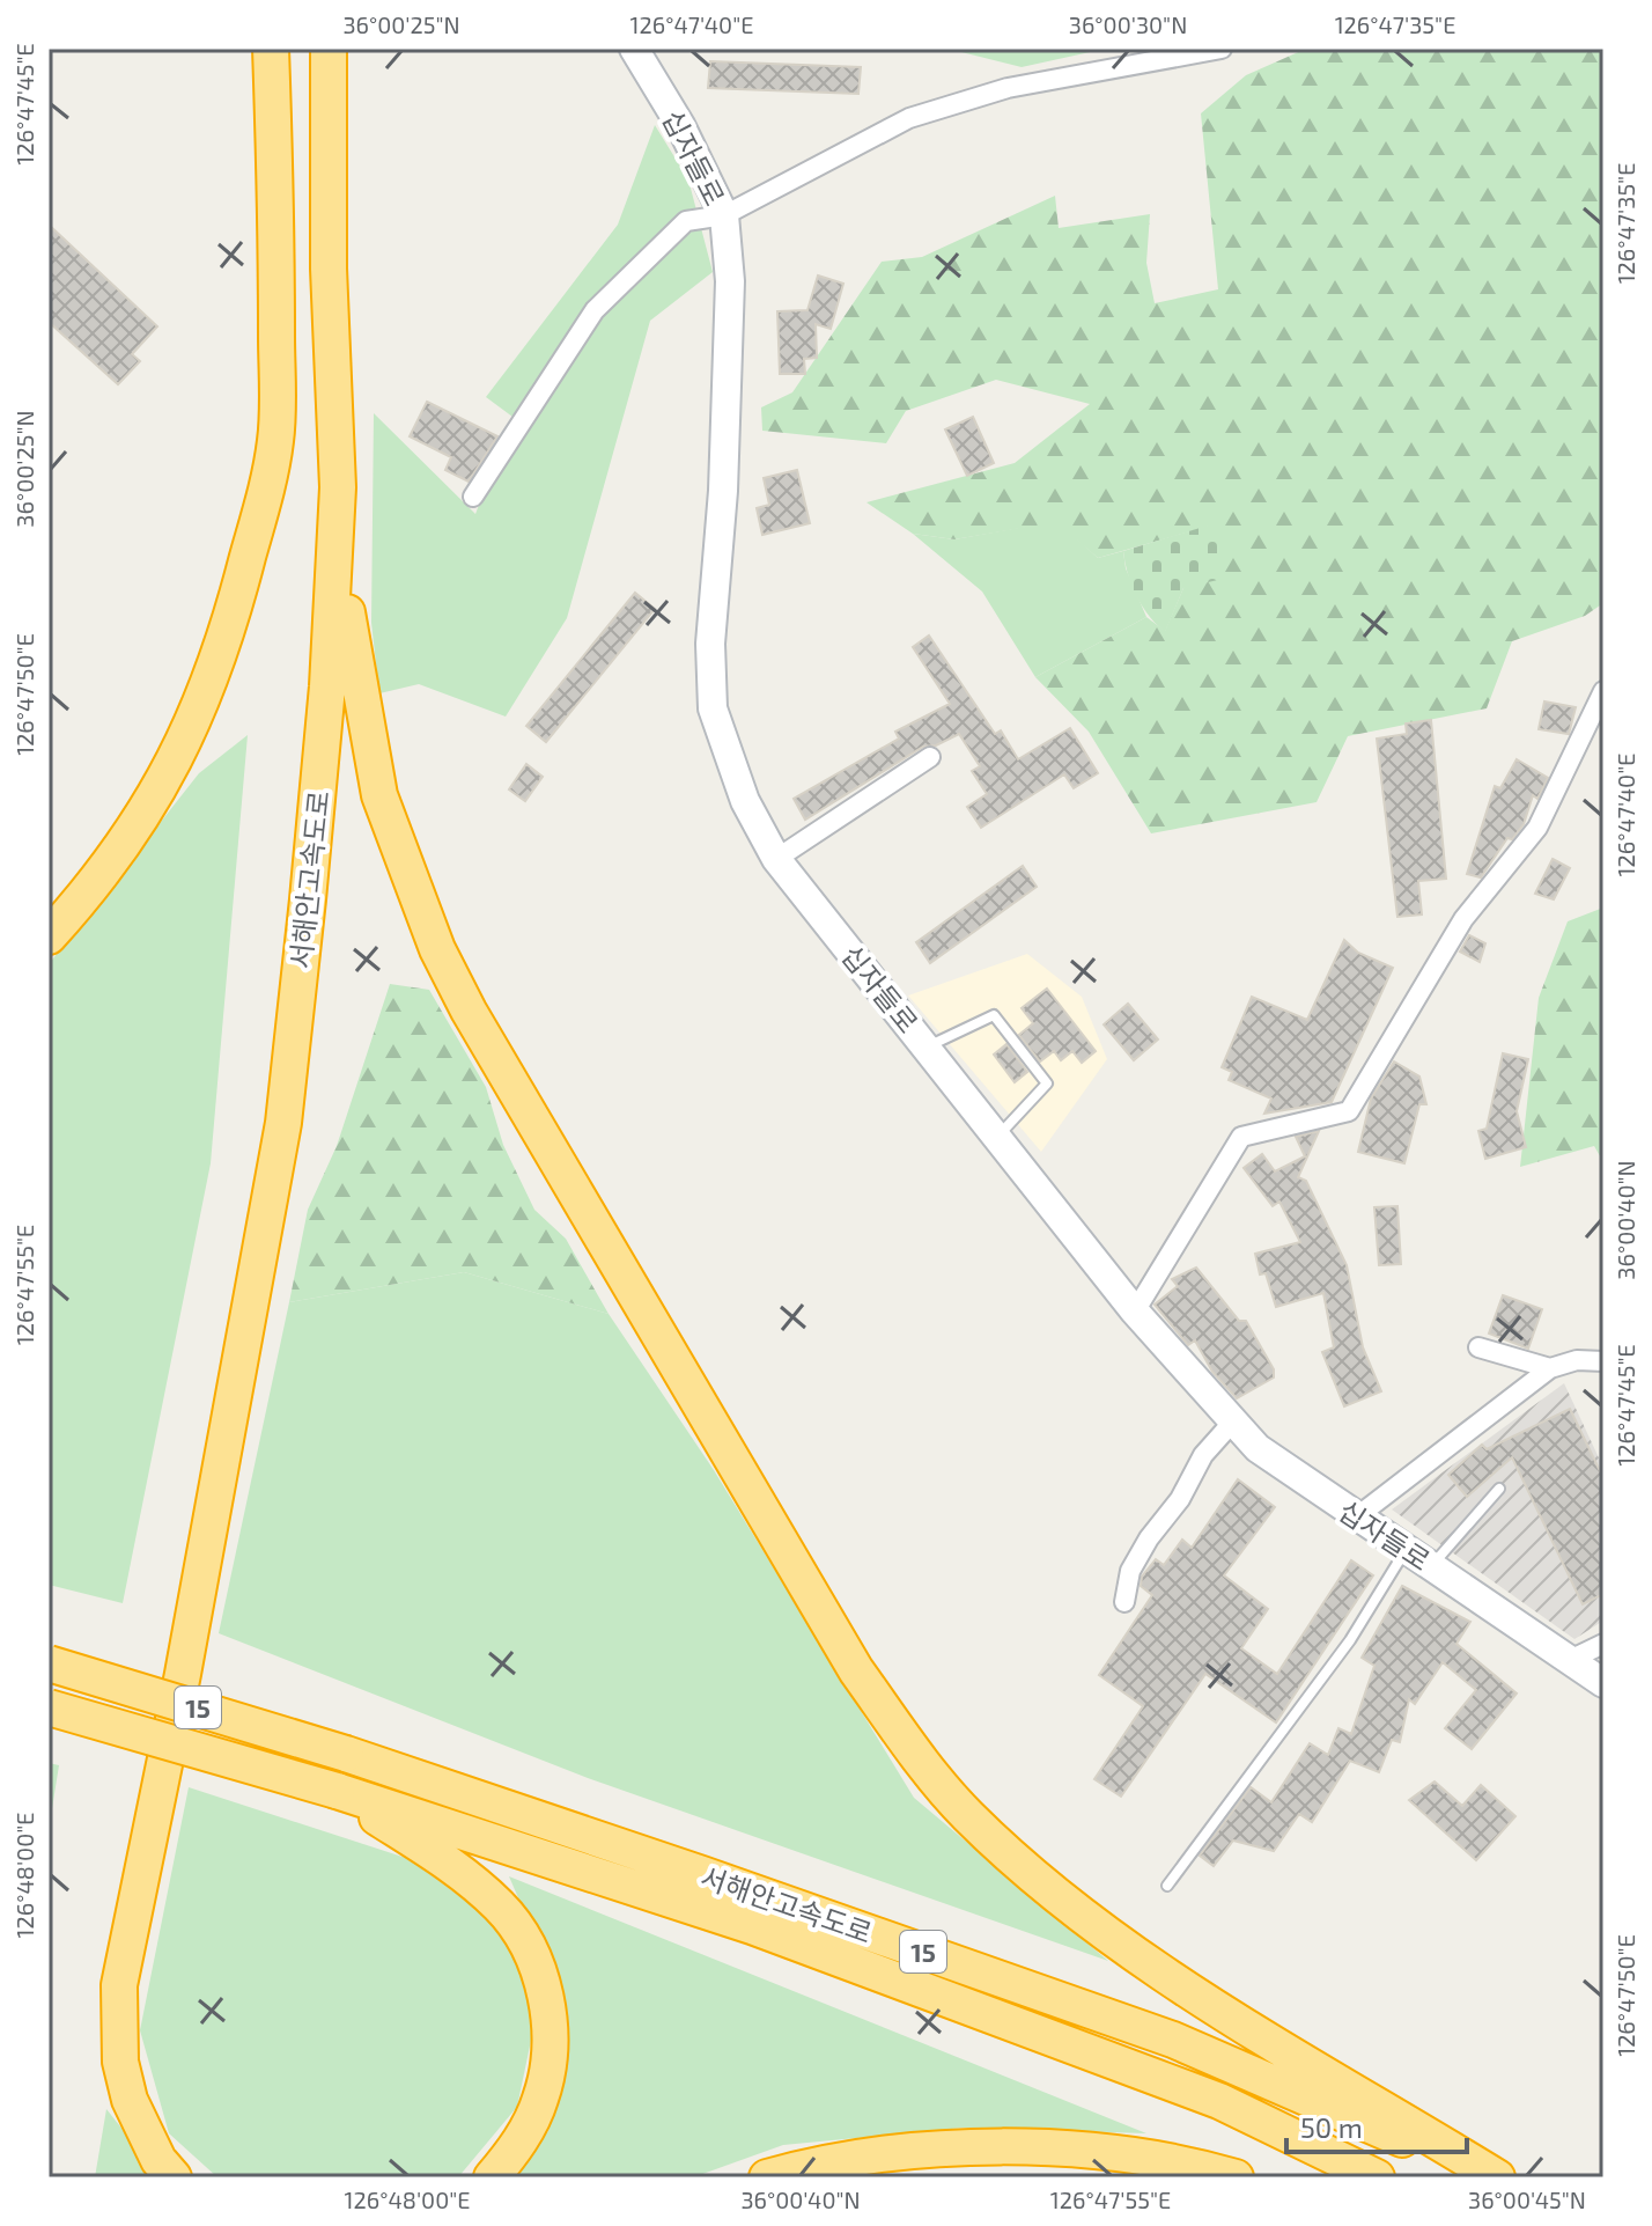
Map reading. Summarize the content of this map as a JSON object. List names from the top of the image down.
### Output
{
  "streets": {
    "highway": ["서해안고속도로", "15"],
    "main road": ["십자들로"]
  },
  "scale_bar": "50 m",
  "coordinates": [
    "36°00'25\"N",
    "126°47'40\"E",
    "36°00'30\"N",
    "126°47'35\"E",
    "126°47'45\"E",
    "126°47'50\"E",
    "36°00'40\"N",
    "126°47'55\"E",
    "126°48'00\"E",
    "36°00'45\"N"
  ]
}
